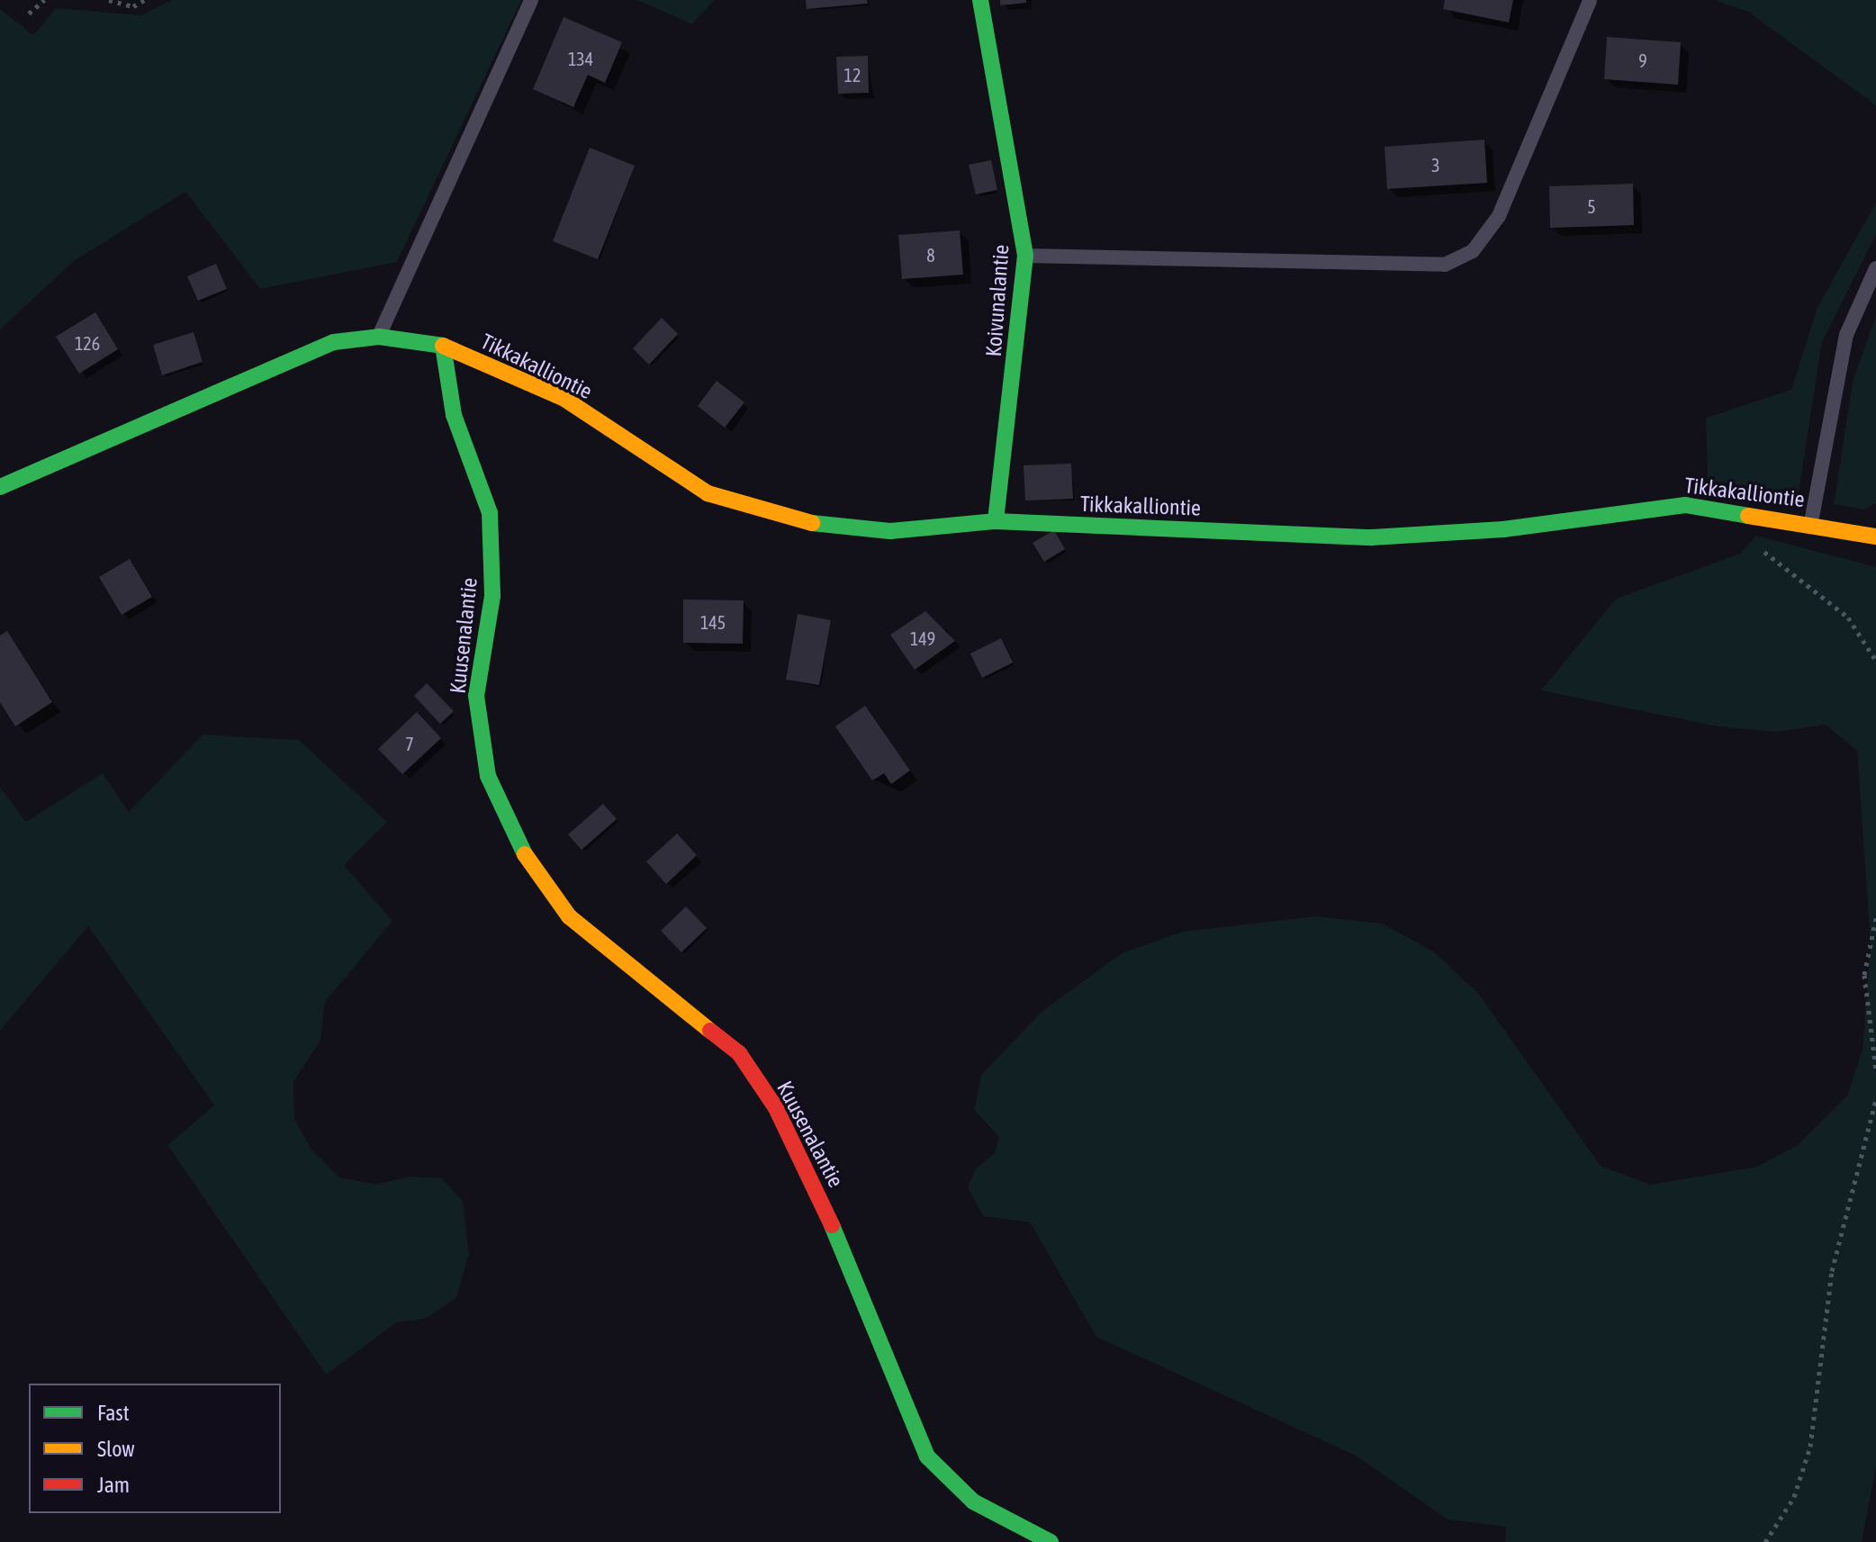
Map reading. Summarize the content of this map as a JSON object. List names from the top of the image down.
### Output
{
  "streets": {
    "street": ["Koivunalantie", "Tikkakalliontie", "Kuusenalantie"]
  },
  "crossings": [
    ["Koivunalantie", "Tikkakalliontie"],
    ["Tikkakalliontie", "Kuusenalantie"]
  ],
  "house_numbers": [
    "134",
    "9",
    "12",
    "3",
    "5",
    "8",
    "126",
    "145",
    "149",
    "7"
  ],
  "legend": ["Fast", "Slow", "Jam"]
}
